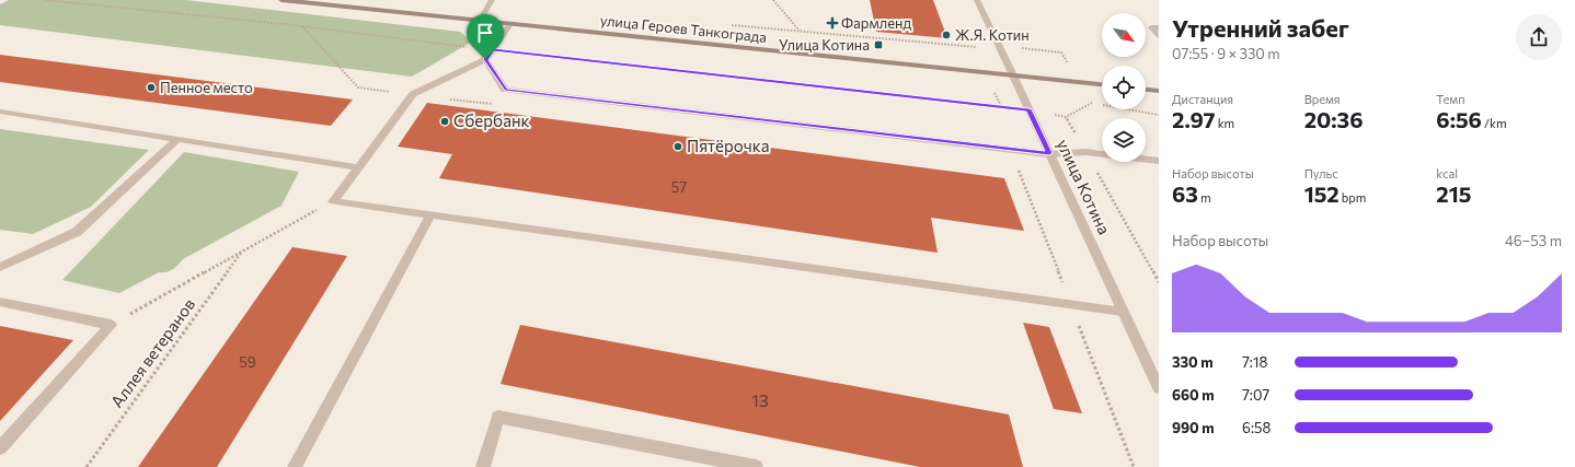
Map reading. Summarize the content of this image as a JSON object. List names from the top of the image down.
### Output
{
  "streets": {
    "main road": ["улица Героев Танкограда"],
    "street": ["улица Котина"],
    "path": ["Аллея ветеранов"]
  },
  "crossings": [
    ["улица Героев Танкограда", "улица Котина"]
  ],
  "places": {
    "health": ["Фармленд"],
    "other": [
      "Ж.Я. Котин",
      "Пенное место",
      "Сбербанк",
      "Пятёрочка"
    ],
    "transit": ["Улица Котина"]
  },
  "house_numbers": ["57", "59", "13"],
  "north": "bottom right",
  "page": {
    "heading": ["Утренний забег", "07:55 · 9 × 330 m"],
    "stats": [
      ["Дистанция", "2.97 km"],
      ["Время", "20:36"],
      ["Темп", "6:56 /km"],
      ["Набор высоты", "63 m"],
      ["Пульс", "152 bpm"],
      ["kcal", "215"]
    ],
    "chart": ["Набор высоты", "46–53 m"],
    "list": [
      {
        "name": "330 m",
        "note": "7:18"
      },
      {
        "name": "660 m",
        "note": "7:07"
      },
      {
        "name": "990 m",
        "note": "6:58"
      }
    ]
  }
}
